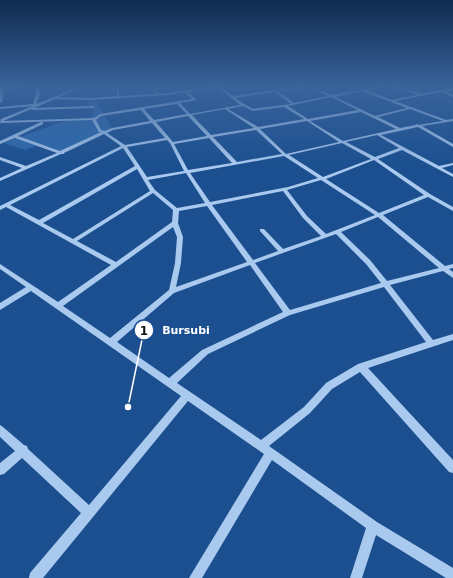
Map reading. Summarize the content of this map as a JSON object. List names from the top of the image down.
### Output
{
  "places": ["Bursubi"]
}
